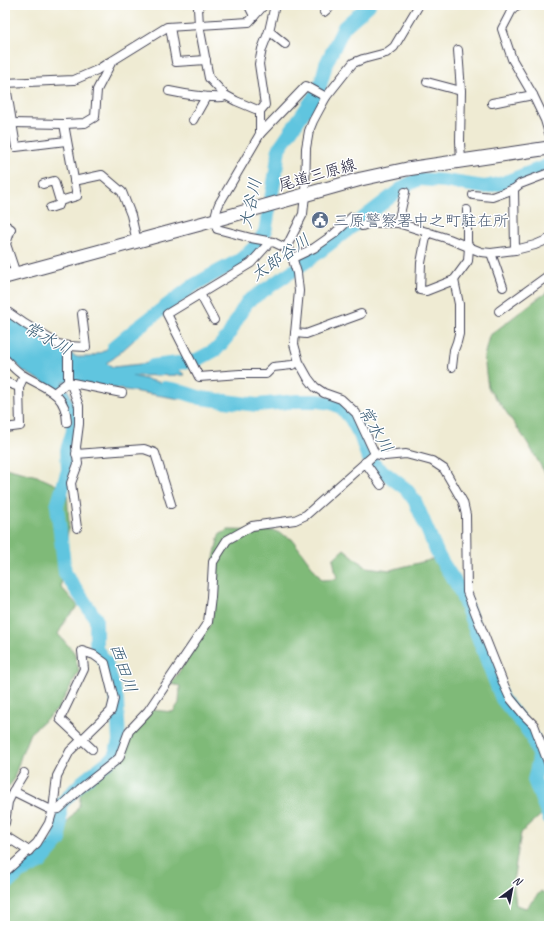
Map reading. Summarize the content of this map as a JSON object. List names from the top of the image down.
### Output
{
  "streets": {
    "main road": ["尾道三原線"]
  },
  "water": [
    "大谷川",
    "太郎谷川",
    "常水川",
    "西田川"
  ],
  "places": {
    "public building": ["三原警察署中之町駐在所"]
  },
  "north": "top right"
}
